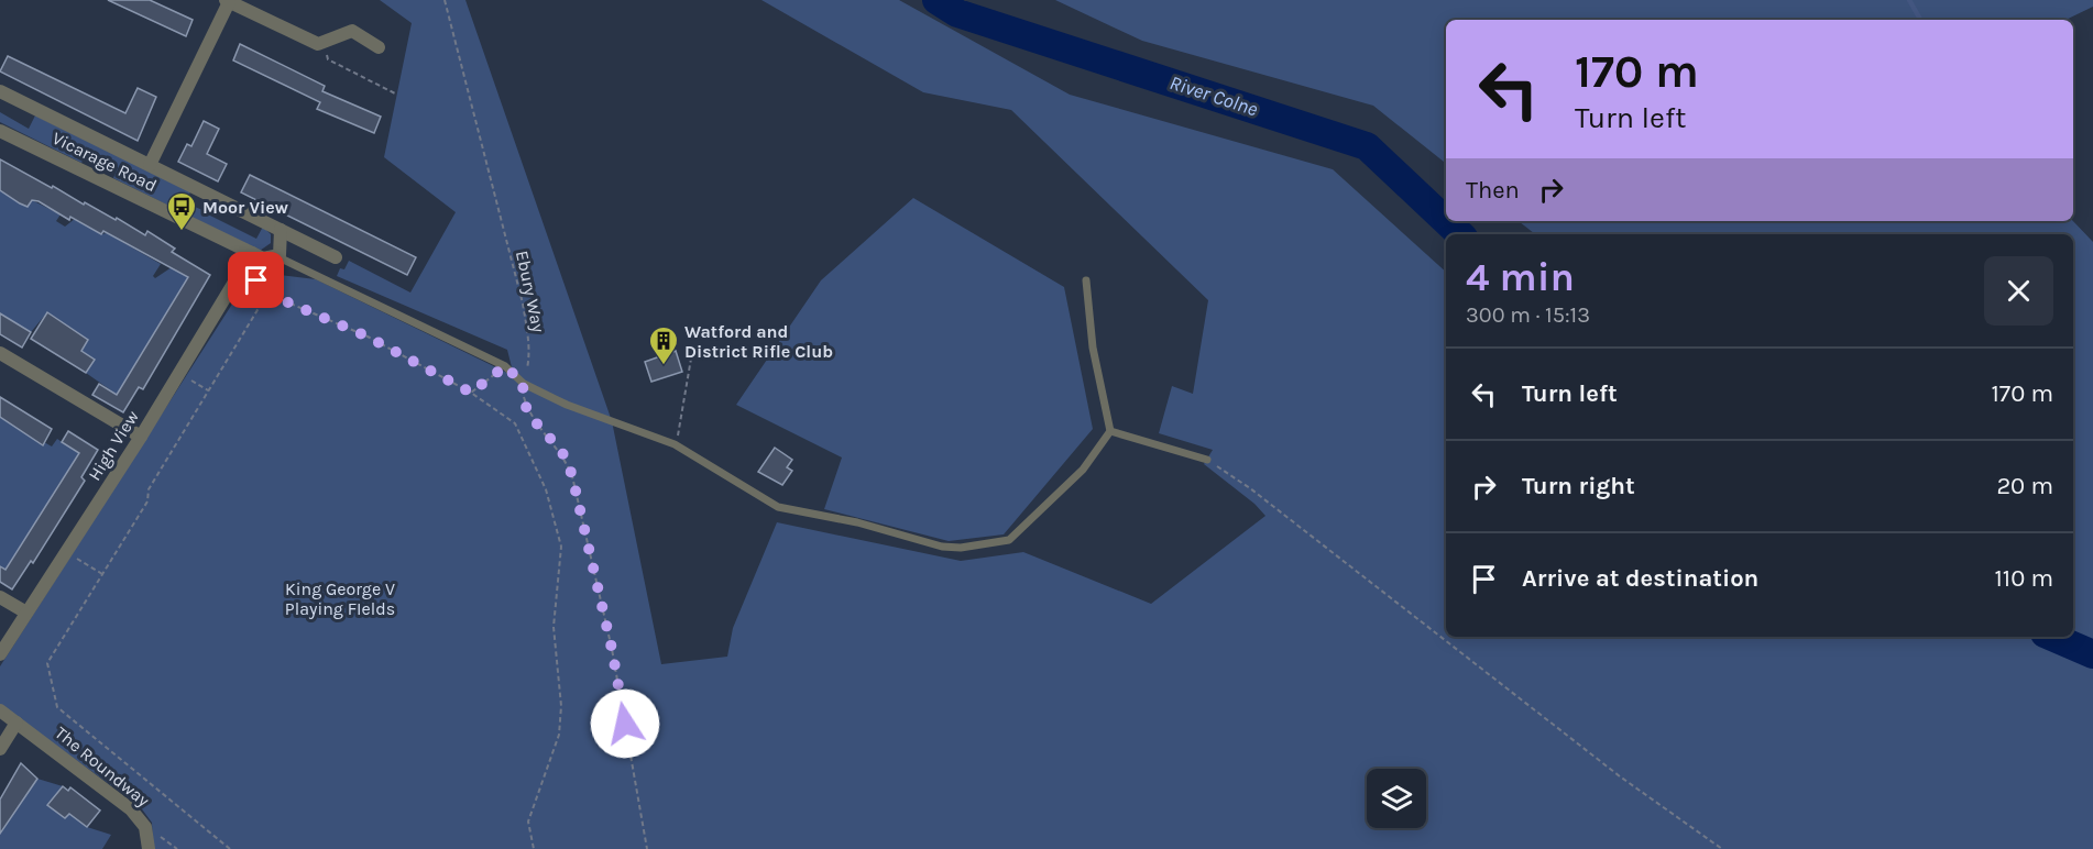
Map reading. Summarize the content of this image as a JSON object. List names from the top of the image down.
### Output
{
  "streets": {
    "street": ["Vicarage Road", "High View", "The Roundway"],
    "path": ["Ebury Way"]
  },
  "crossings": [
    ["Vicarage Road", "High View"]
  ],
  "water": ["River Colne"],
  "parks": ["King George V Playing FIelds"],
  "places": {
    "bus stop": ["Moor View"],
    "building": ["Watford and District Rifle Club"]
  },
  "page": {
    "turn": ["170 m", "Turn left"],
    "then": "Then",
    "heading": ["4 min", "300 m · 15:13"],
    "list": [
      {
        "name": "Turn left",
        "value": "170 m"
      },
      {
        "name": "Turn right",
        "value": "20 m"
      },
      {
        "name": "Arrive at destination",
        "value": "110 m"
      }
    ]
  }
}
